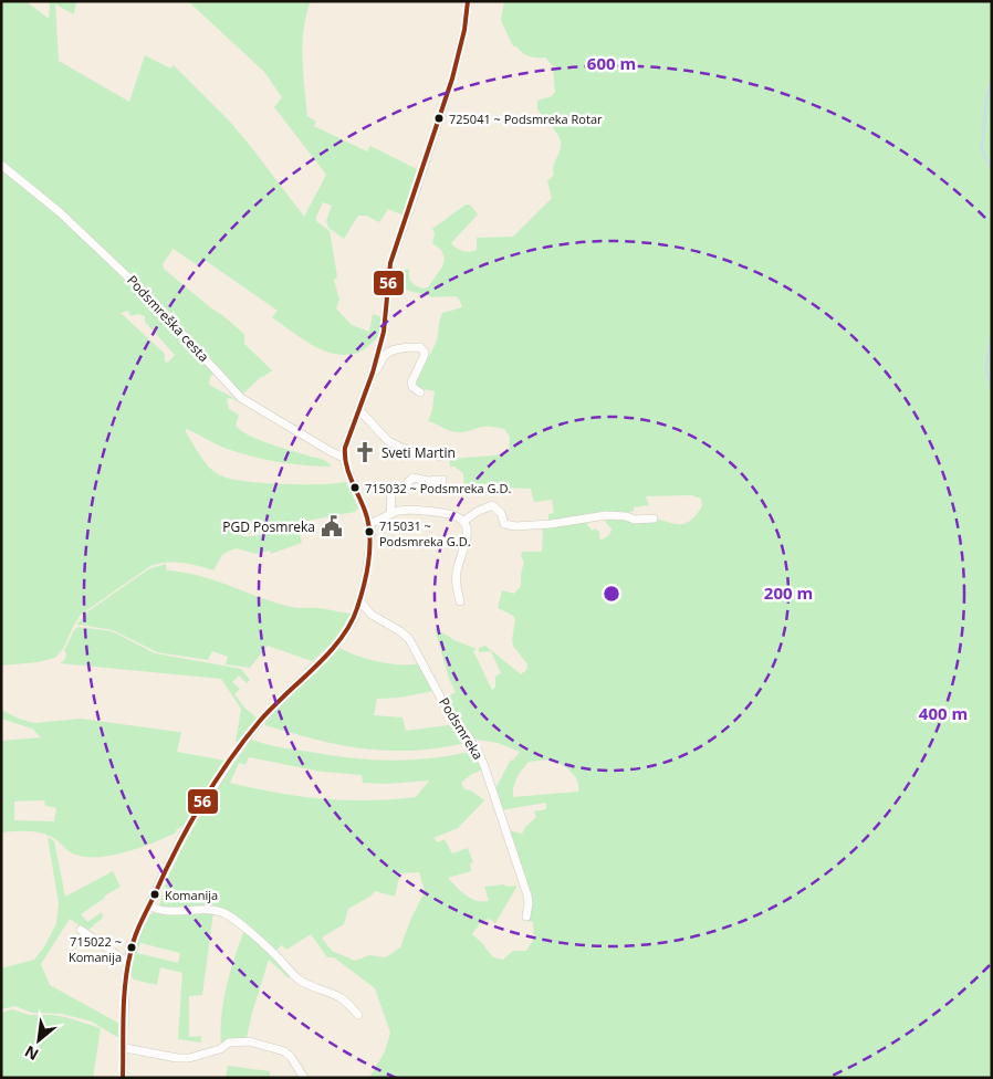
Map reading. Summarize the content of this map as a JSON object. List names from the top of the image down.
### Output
{
  "streets": {
    "street": ["Podsmreška cesta", "Podsmreka"]
  },
  "places": {
    "other": [
      "725041 ~ Podsmreka Rotar",
      "715032 ~ Podsmreka G.D.",
      "715031 ~ Podsmreka G.D.",
      "Komanija",
      "715022 ~ Komanija"
    ],
    "church": ["Sveti Martin"],
    "public building": ["PGD Posmreka"]
  },
  "lines": ["transit line 56"],
  "north": "bottom left",
  "rings": ["600 m", "200 m", "400 m"]
}
